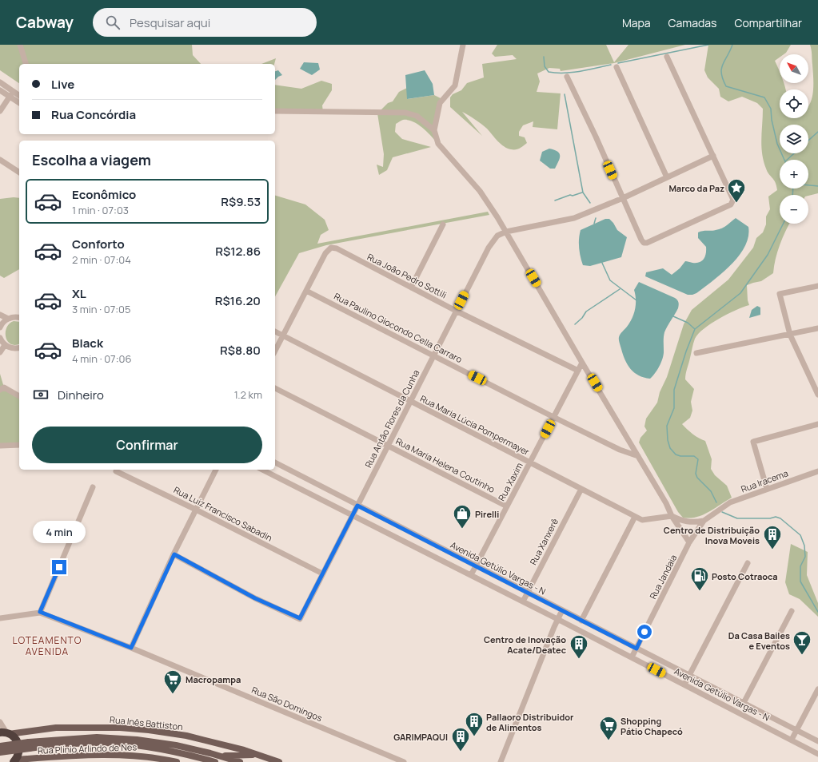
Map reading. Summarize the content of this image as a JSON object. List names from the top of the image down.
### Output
{
  "streets": {
    "main road": ["Rua Inês Battiston", "Rua Plínio Arlindo de Nes"],
    "street": [
      "Rua João Pedro Sottili",
      "Rua Paulino Giocondo Cella Carraro",
      "Rua Antão Flores da Cunha",
      "Rua Maria Lúcia Pompermayer",
      "Rua Maria Helena Coutinho",
      "Rua Iracema",
      "Rua Xaxim",
      "Rua Luiz Francisco Sabadin",
      "Rua Xanxerê",
      "Avenida Getúlio Vargas - N",
      "Rua Jandaia",
      "Rua São Domingos"
    ]
  },
  "crossings": [
    ["Rua João Pedro Sottili", "Rua Paulino Giocondo Cella Carraro"],
    ["Rua João Pedro Sottili", "Rua Antão Flores da Cunha"],
    ["Rua João Pedro Sottili", "Rua Xaxim"],
    ["Rua Paulino Giocondo Cella Carraro", "Rua Antão Flores da Cunha"],
    ["Rua Paulino Giocondo Cella Carraro", "Rua Xaxim"],
    ["Rua Antão Flores da Cunha", "Rua Maria Lúcia Pompermayer"],
    ["Rua Antão Flores da Cunha", "Rua Maria Helena Coutinho"],
    ["Rua Antão Flores da Cunha", "Rua Luiz Francisco Sabadin"],
    ["Rua Antão Flores da Cunha", "Avenida Getúlio Vargas - N"],
    ["Rua Maria Lúcia Pompermayer", "Rua Xaxim"],
    ["Rua Maria Lúcia Pompermayer", "Rua Xanxerê"],
    ["Rua Maria Helena Coutinho", "Rua Xaxim"],
    ["Rua Iracema", "Rua Jandaia"],
    ["Rua Xaxim", "Avenida Getúlio Vargas - N"],
    ["Rua Xanxerê", "Avenida Getúlio Vargas - N"],
    ["Avenida Getúlio Vargas - N", "Rua Jandaia"]
  ],
  "districts": ["LOTEAMENTO AVENIDA"],
  "places": {
    "place": ["Marco da Paz"],
    "shop": ["Pirelli"],
    "building": [
      "Centro de Distribuição Inova Moveis",
      "Centro de Inovação Acate/Deatec",
      "Pallaoro Distribuidor de Alimentos",
      "GARIMPAQUI"
    ],
    "fuel station": ["Posto Cotraoca"],
    "bar": ["Da Casa Bailes e Eventos"],
    "supermarket": ["Macropampa", "Shopping Pátio Chapecó"]
  },
  "north": "top left",
  "page": {
    "header": "Cabway",
    "search": "Pesquisar aqui",
    "nav": ["Mapa", "Camadas", "Compartilhar"],
    "map_buttons": ["+", "−"],
    "banner": ["Live", "Rua Concórdia"],
    "heading": "Escolha a viagem",
    "list": [
      {
        "name": "Econômico",
        "note": "1 min · 07:03",
        "value": "R$9.53"
      },
      {
        "name": "Conforto",
        "note": "2 min · 07:04",
        "value": "R$12.86"
      },
      {
        "name": "XL",
        "note": "3 min · 07:05",
        "value": "R$16.20"
      },
      {
        "name": "Black",
        "note": "4 min · 07:06",
        "value": "R$8.80"
      }
    ],
    "pay": ["Dinheiro", "1.2 km"],
    "buttons": "Confirmar",
    "bubble": "4 min"
  }
}
